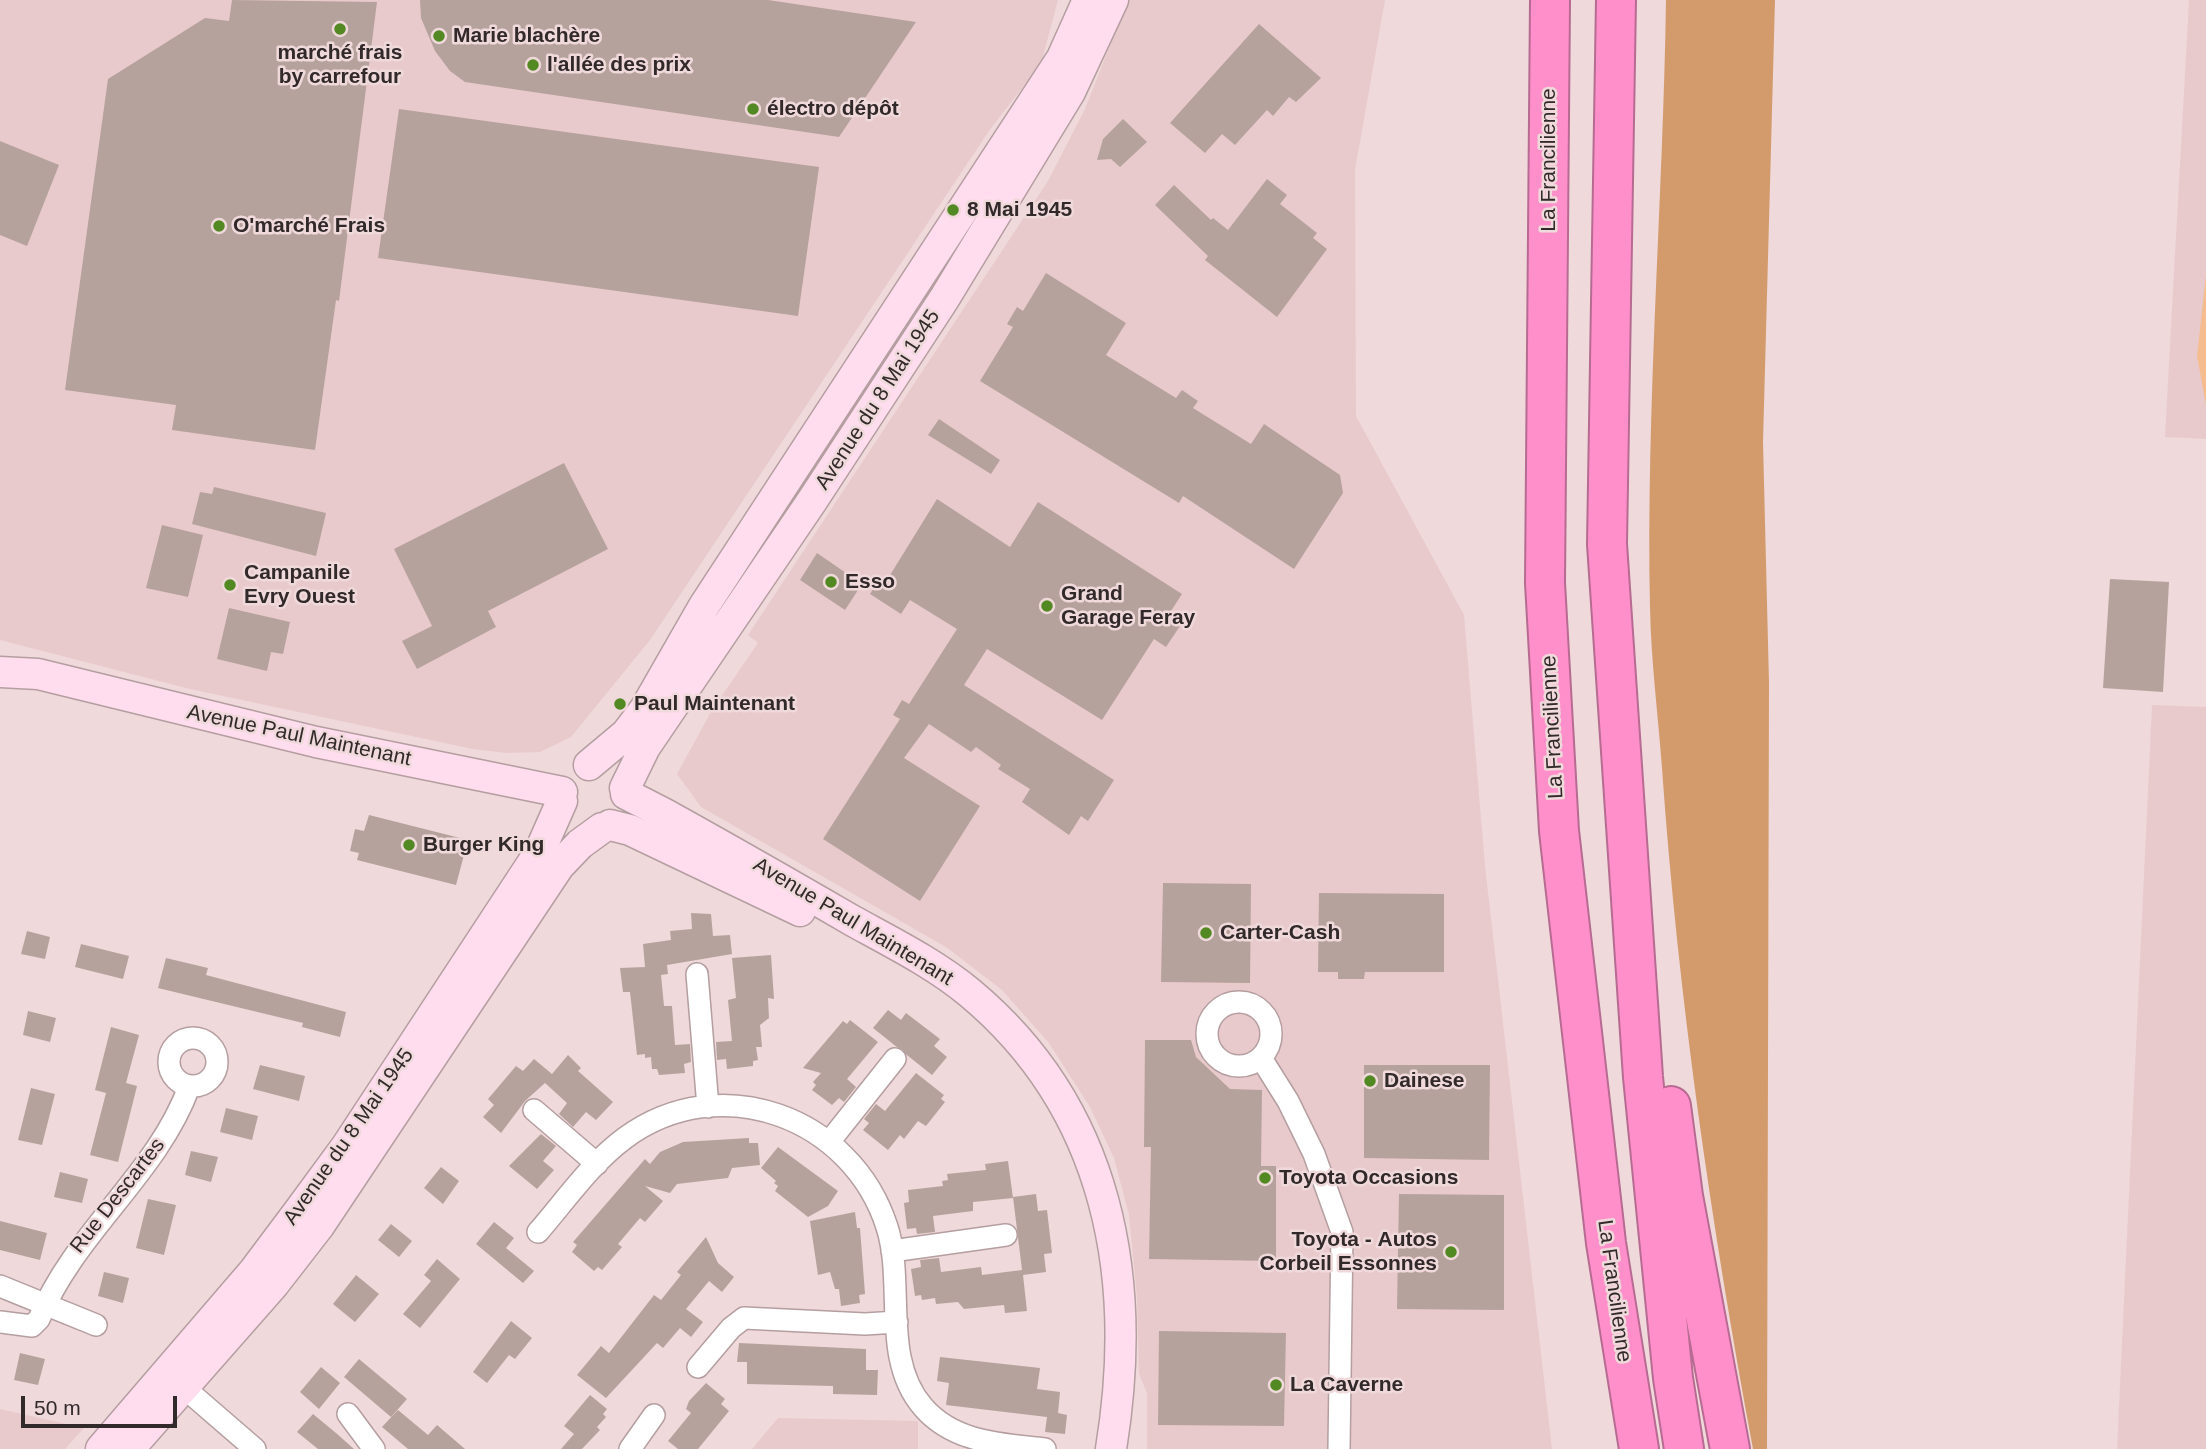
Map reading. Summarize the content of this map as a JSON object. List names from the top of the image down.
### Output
{
  "streets": {
    "highway": ["La Francilienne"],
    "main road": ["Avenue du 8 Mai 1945", "Avenue Paul Maintenant"],
    "street": ["Rue Descartes"]
  },
  "crossings": [
    ["Avenue du 8 Mai 1945", "Avenue Paul Maintenant"]
  ],
  "places": [
    "marché frais by carrefour",
    "Marie blachère",
    "l'allée des prix",
    "électro dépôt",
    "8 Mai 1945",
    "O'marché Frais",
    "Esso",
    "Campanile Evry Ouest",
    "Grand Garage Feray",
    "Paul Maintenant",
    "Burger King",
    "Carter-Cash",
    "Dainese",
    "Toyota Occasions",
    "Toyota - Autos Corbeil Essonnes",
    "La Caverne"
  ],
  "scale_bar": "50 m"
}
